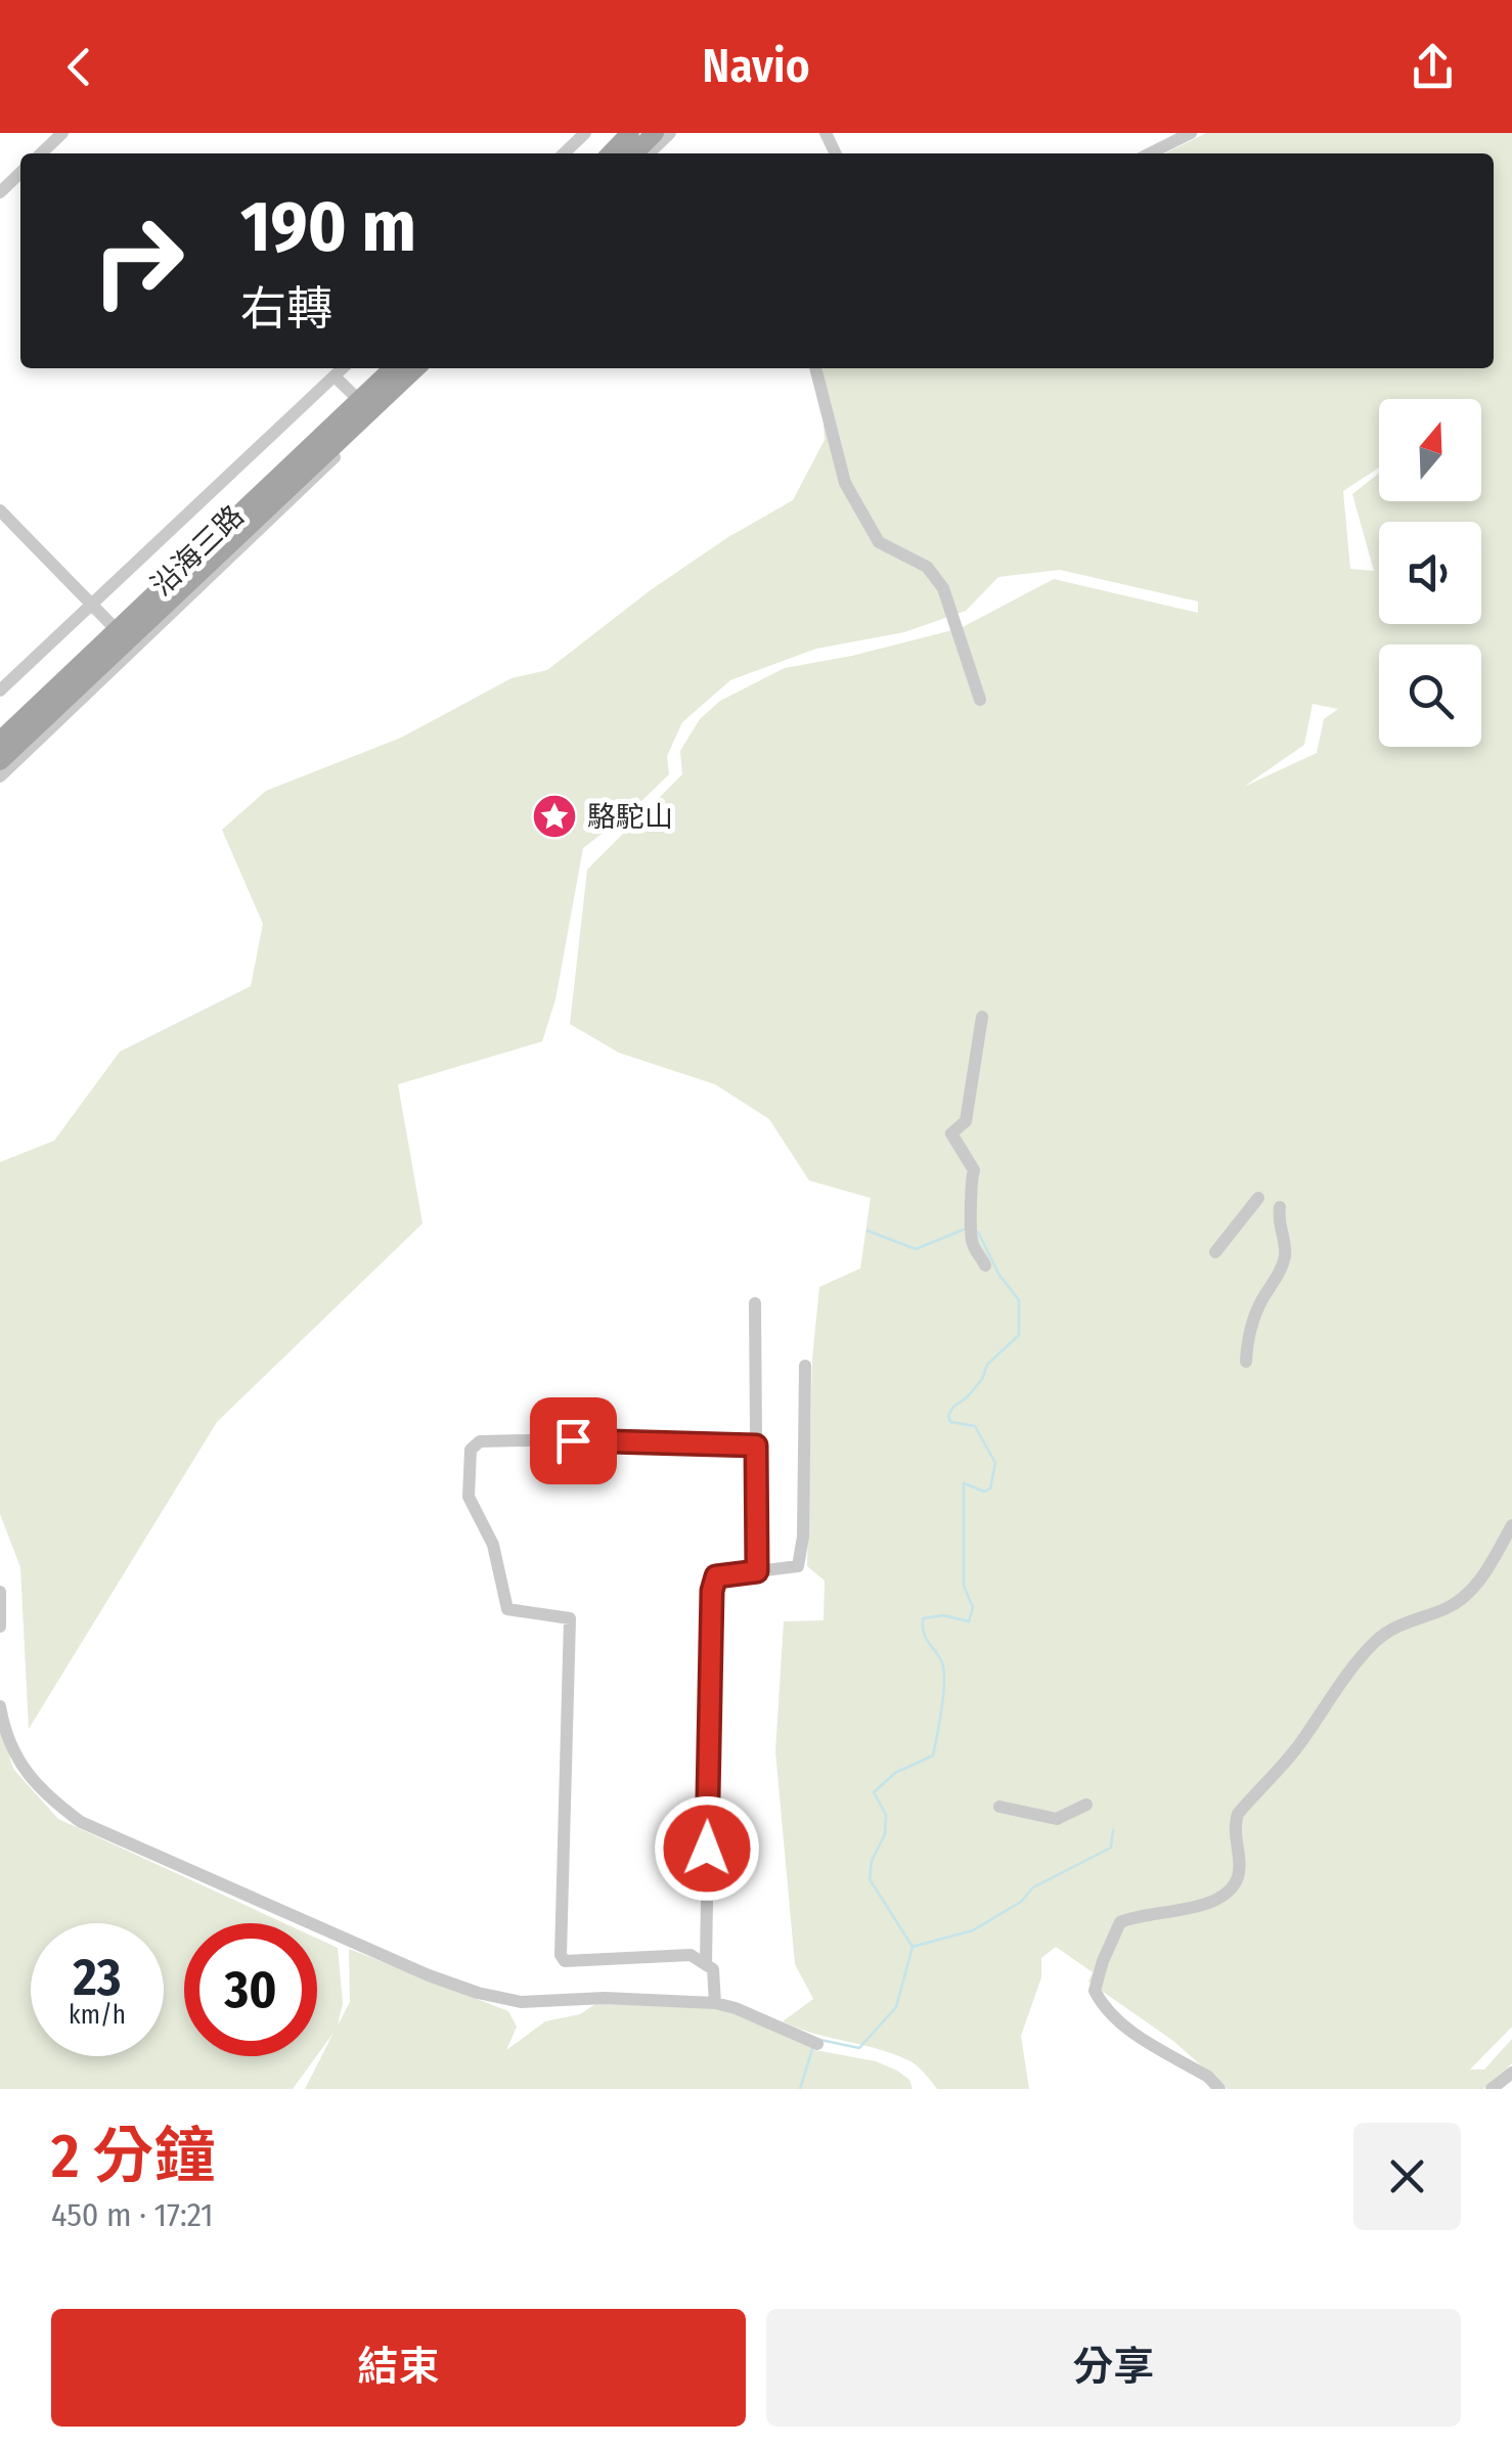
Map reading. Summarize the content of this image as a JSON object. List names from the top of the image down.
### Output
{
  "streets": {
    "main road": ["沿海三路"]
  },
  "places": {
    "place": ["駱駝山"]
  },
  "north": "top",
  "page": {
    "header": "Navio",
    "turn": ["190 m", "右轉"],
    "speed": "23 km/h",
    "limit": "30",
    "heading": ["2 分鐘", "450 m · 17:21"],
    "buttons": ["結束", "分享"]
  }
}
